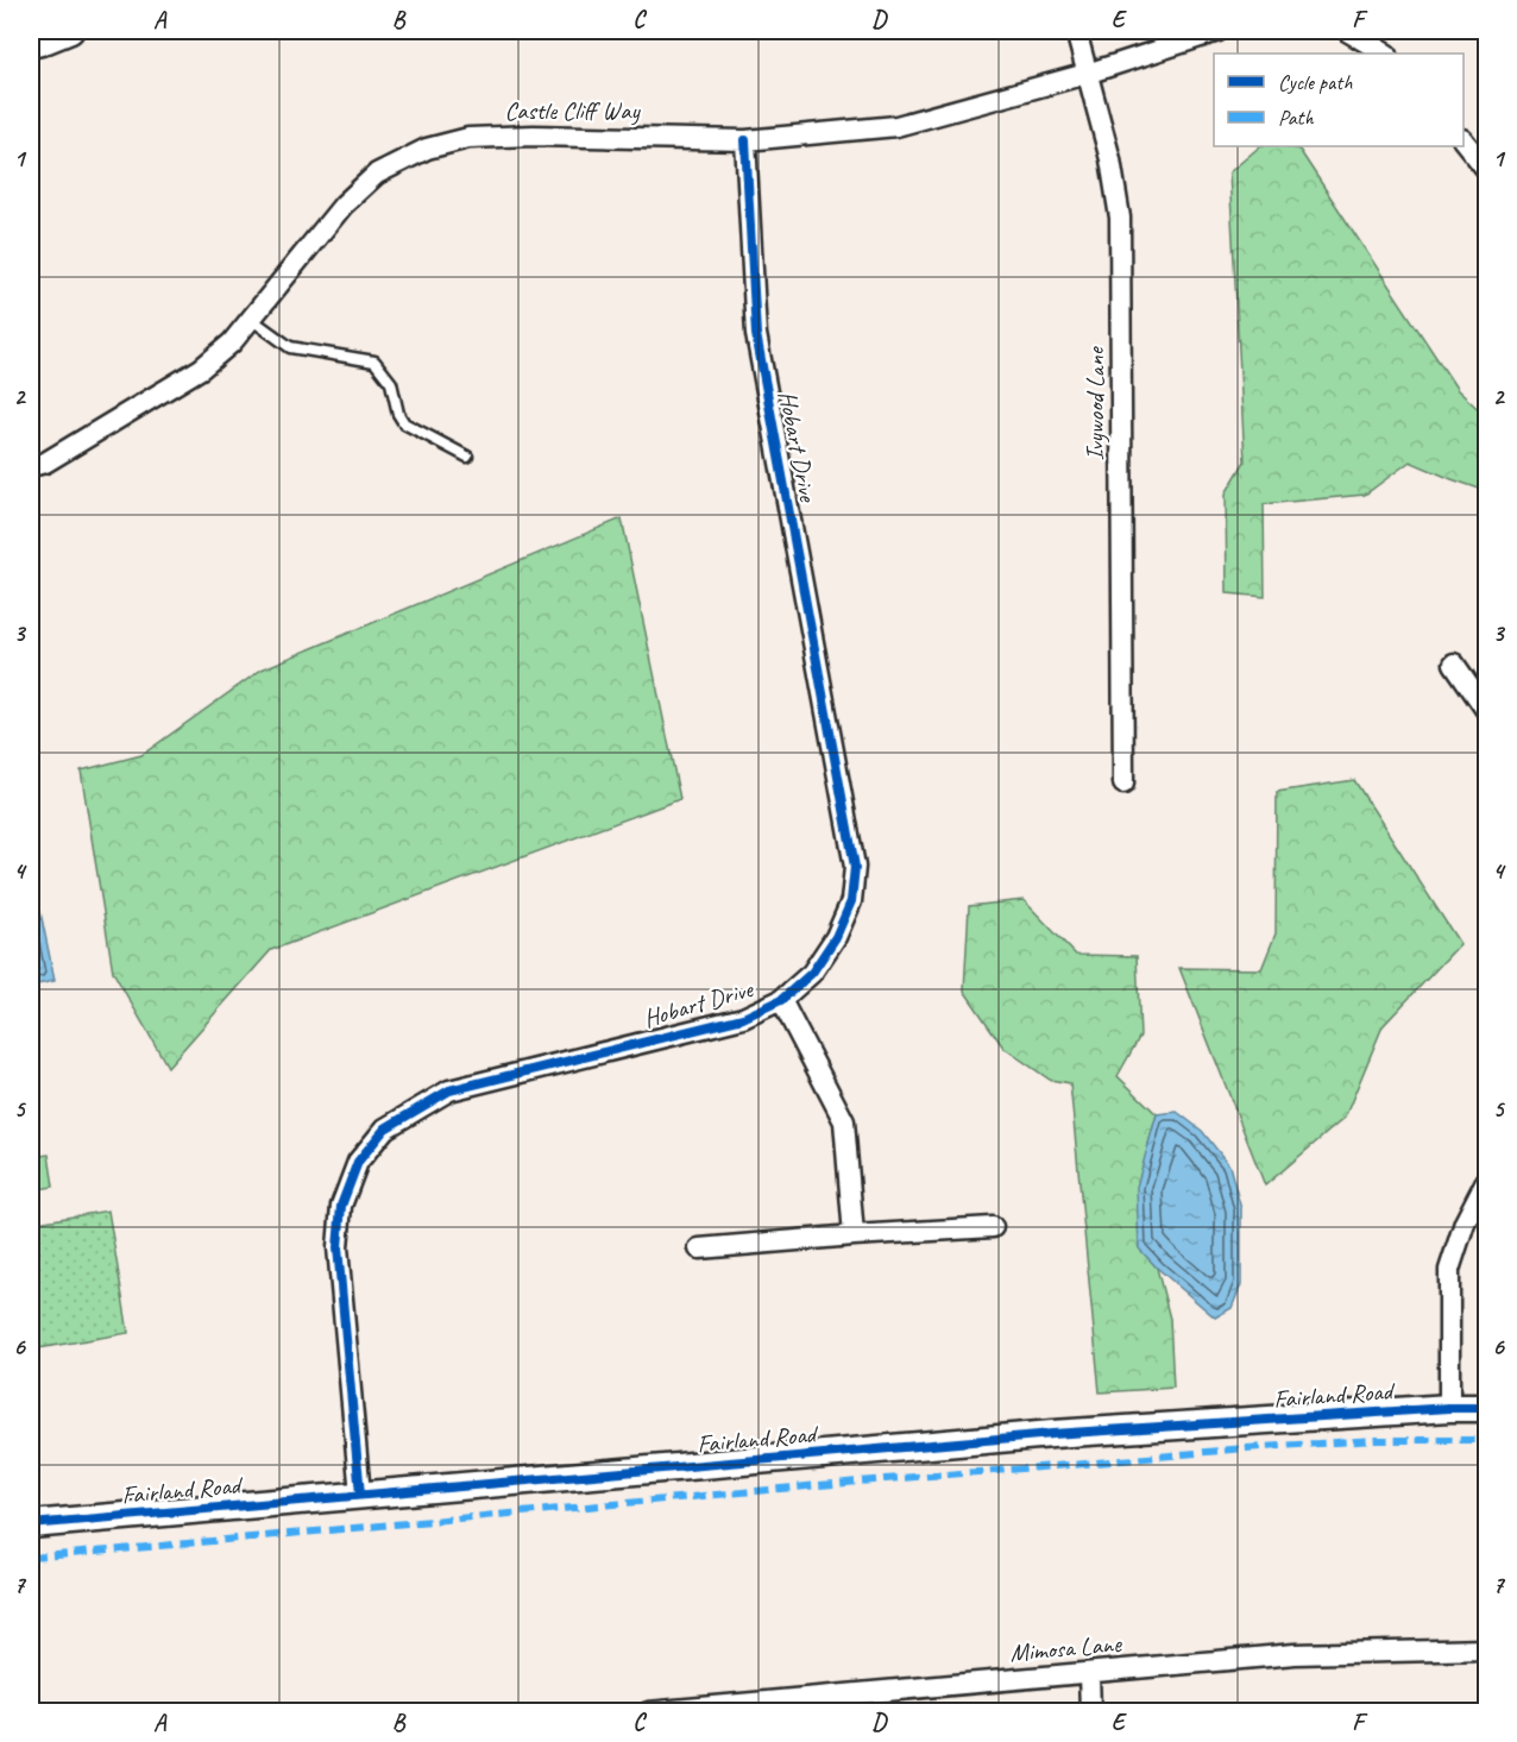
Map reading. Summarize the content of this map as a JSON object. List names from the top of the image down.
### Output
{
  "streets": {
    "main road": ["Fairland Road"],
    "street": [
      "Castle Cliff Way",
      "Ivywood Lane",
      "Hobart Drive",
      "Mimosa Lane"
    ]
  },
  "crossings": [
    ["Castle Cliff Way", "Ivywood Lane"],
    ["Castle Cliff Way", "Hobart Drive"],
    ["Hobart Drive", "Fairland Road"]
  ],
  "legend": ["Cycle path", "Path"],
  "grid": {
    "columns": [
      "A",
      "B",
      "C",
      "D",
      "E",
      "F"
    ],
    "rows": [
      "1",
      "2",
      "3",
      "4",
      "5",
      "6",
      "7"
    ]
  }
}
